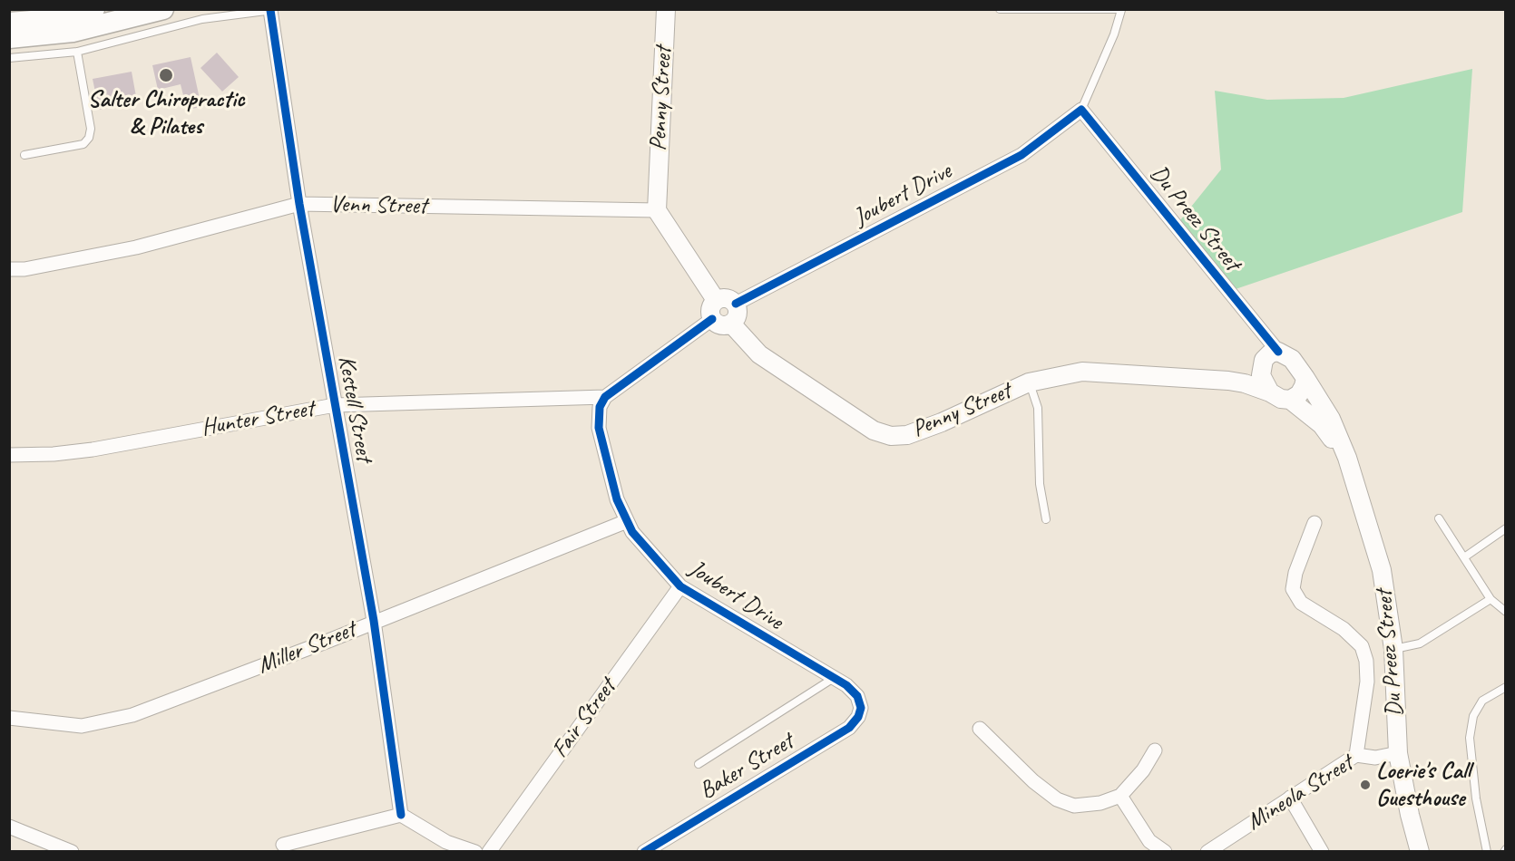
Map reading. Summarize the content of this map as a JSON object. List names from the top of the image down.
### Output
{
  "streets": {
    "street": [
      "Penny Street",
      "Joubert Drive",
      "Venn Street",
      "Du Preez Street",
      "Kestell Street",
      "Hunter Street",
      "Miller Street",
      "Fair Street",
      "Baker Street",
      "Mineola Street"
    ]
  },
  "crossings": [
    ["Penny Street", "Joubert Drive"],
    ["Penny Street", "Venn Street"],
    ["Penny Street", "Du Preez Street"],
    ["Joubert Drive", "Du Preez Street"],
    ["Joubert Drive", "Hunter Street"],
    ["Joubert Drive", "Miller Street"],
    ["Joubert Drive", "Fair Street"],
    ["Joubert Drive", "Baker Street"],
    ["Venn Street", "Kestell Street"],
    ["Du Preez Street", "Mineola Street"],
    ["Kestell Street", "Hunter Street"],
    ["Kestell Street", "Miller Street"]
  ],
  "places": ["Salter Chiropractic & Pilates", "Loerie's Call Guesthouse"]
}
